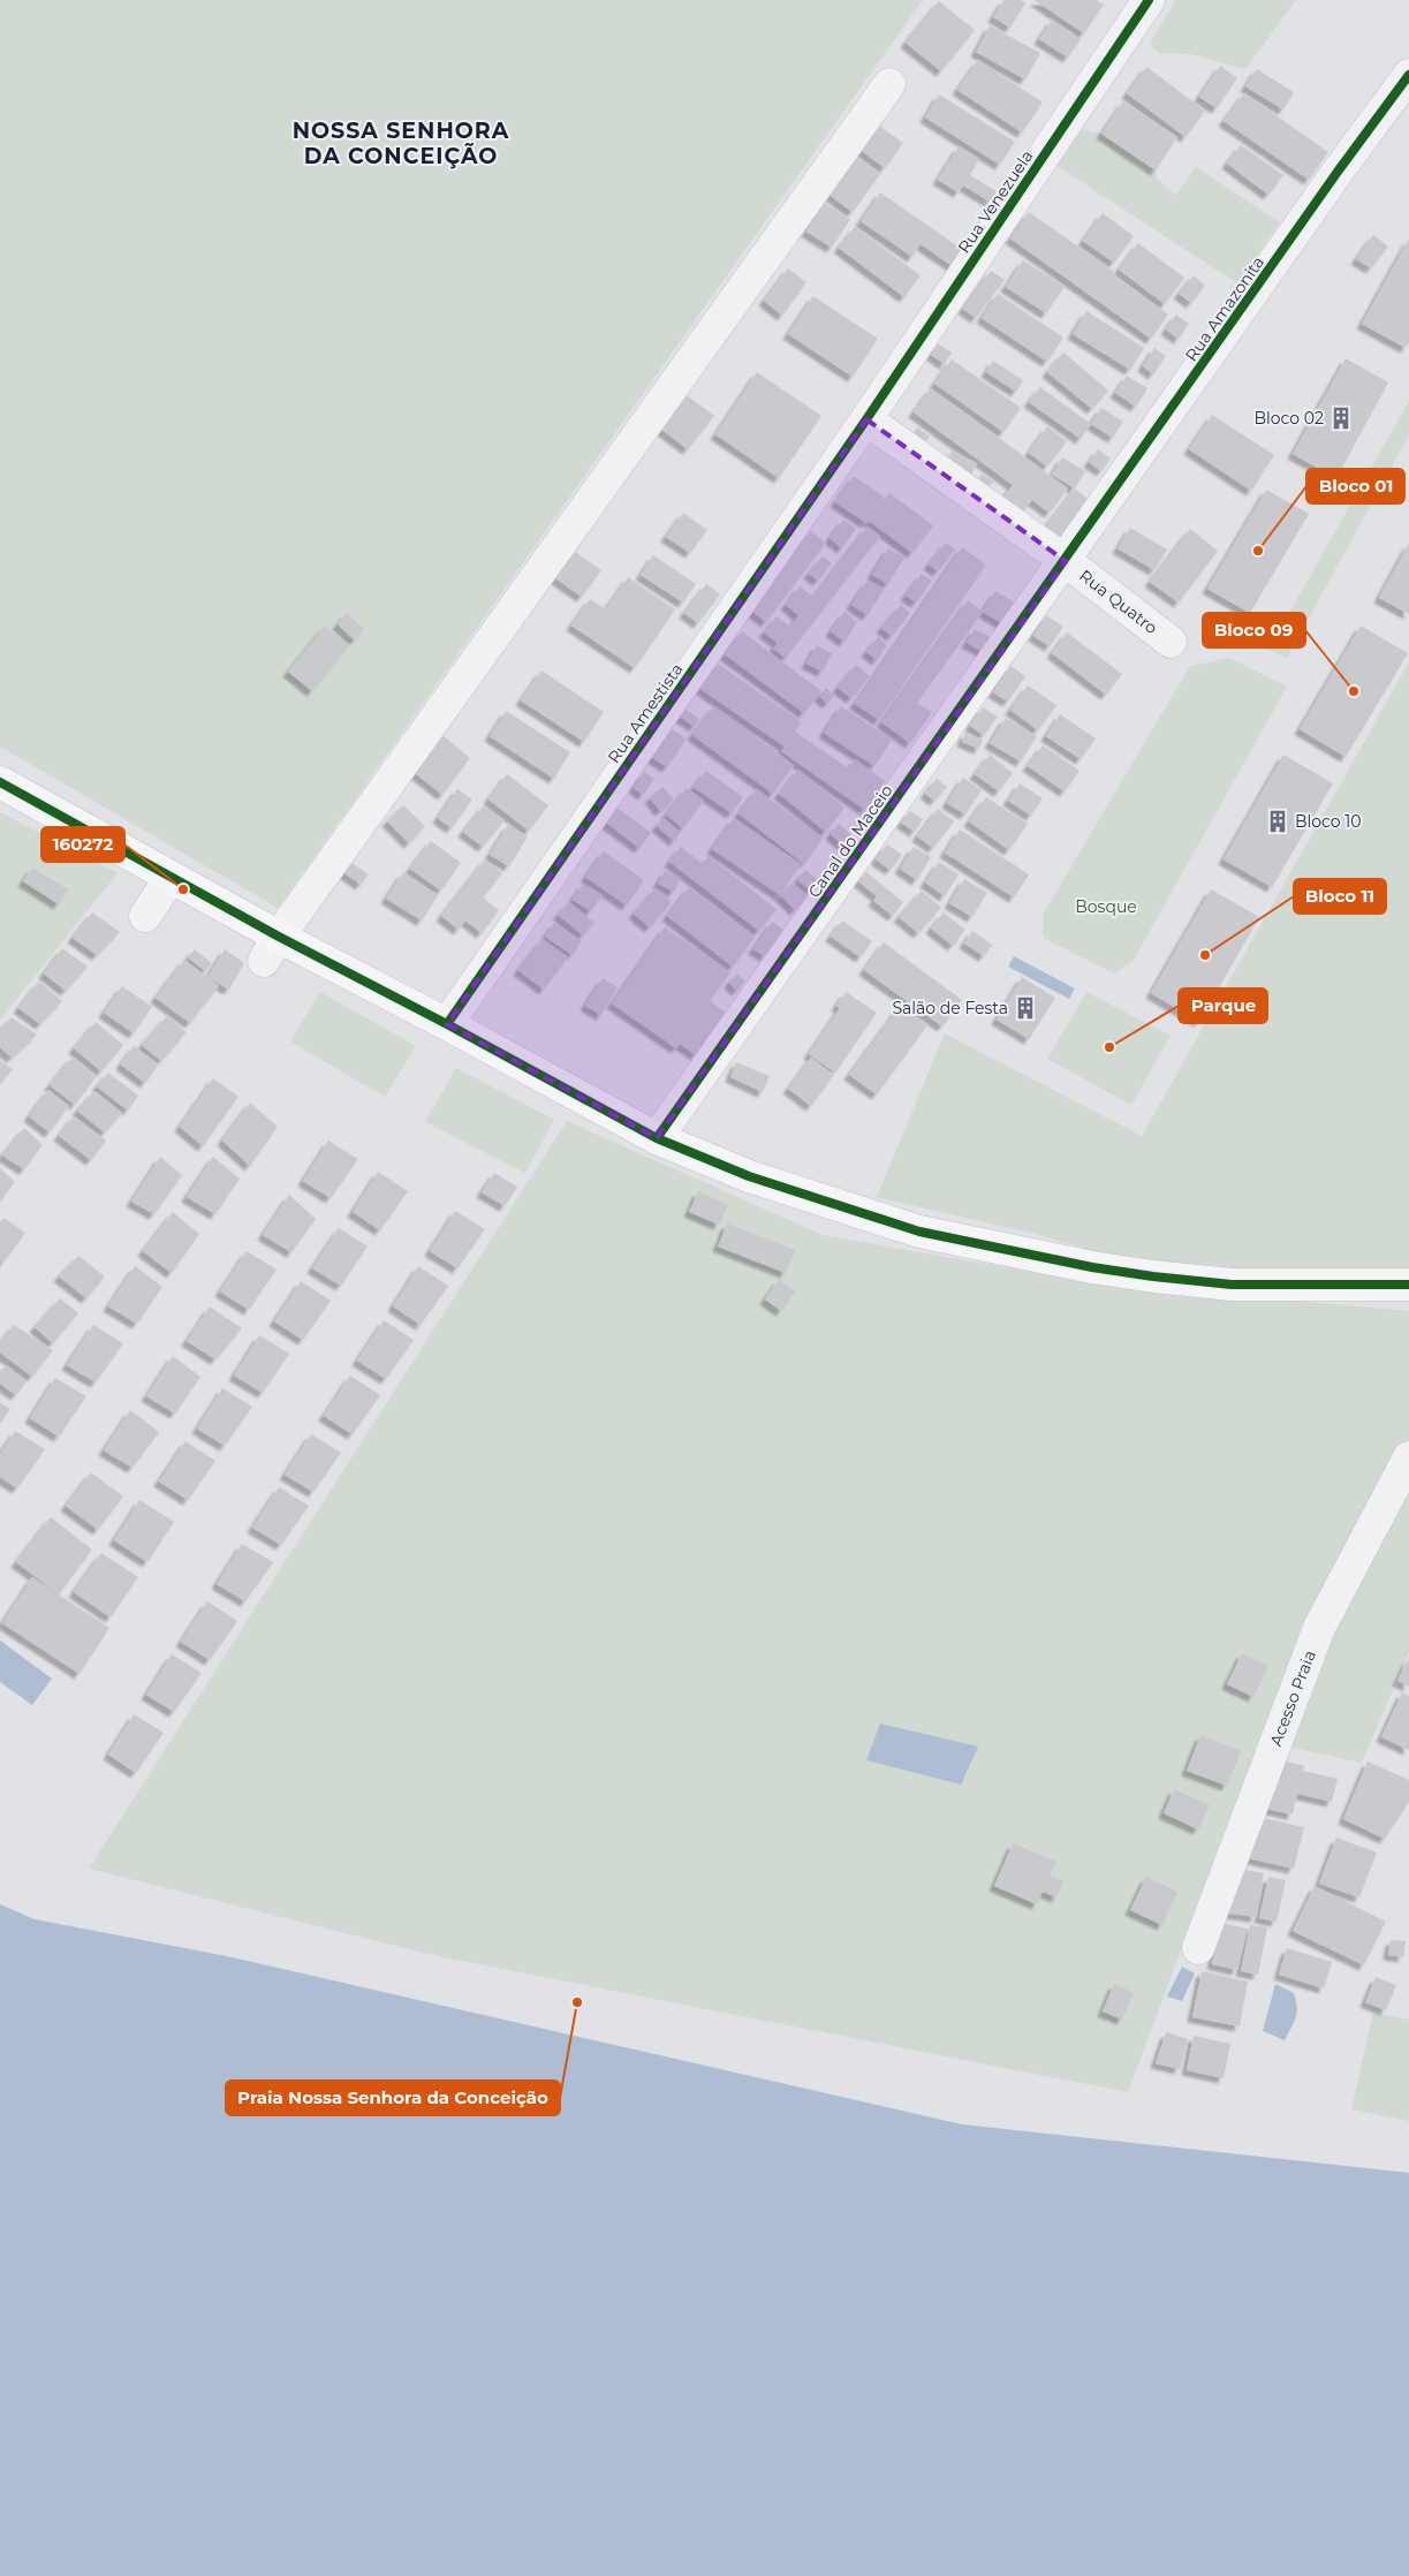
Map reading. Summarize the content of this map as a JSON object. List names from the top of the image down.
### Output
{
  "streets": {
    "street": [
      "Rua Venezuela",
      "Rua Amazonita",
      "Rua Quatro",
      "Rua Amestista",
      "Canal do Maceio",
      "Acesso Praia"
    ]
  },
  "crossings": [
    ["Rua Venezuela", "Rua Amestista"],
    ["Rua Amazonita", "Rua Quatro"],
    ["Rua Amazonita", "Canal do Maceio"],
    ["Rua Quatro", "Canal do Maceio"]
  ],
  "districts": ["NOSSA SENHORA DA CONCEIÇÃO"],
  "parks": ["Bosque"],
  "places": {
    "building": ["Bloco 02", "Bloco 10", "Salão de Festa"],
    "other": [
      "Bloco 01",
      "Bloco 09",
      "160272",
      "Bloco 11",
      "Parque",
      "Praia Nossa Senhora da Conceição"
    ]
  }
}
